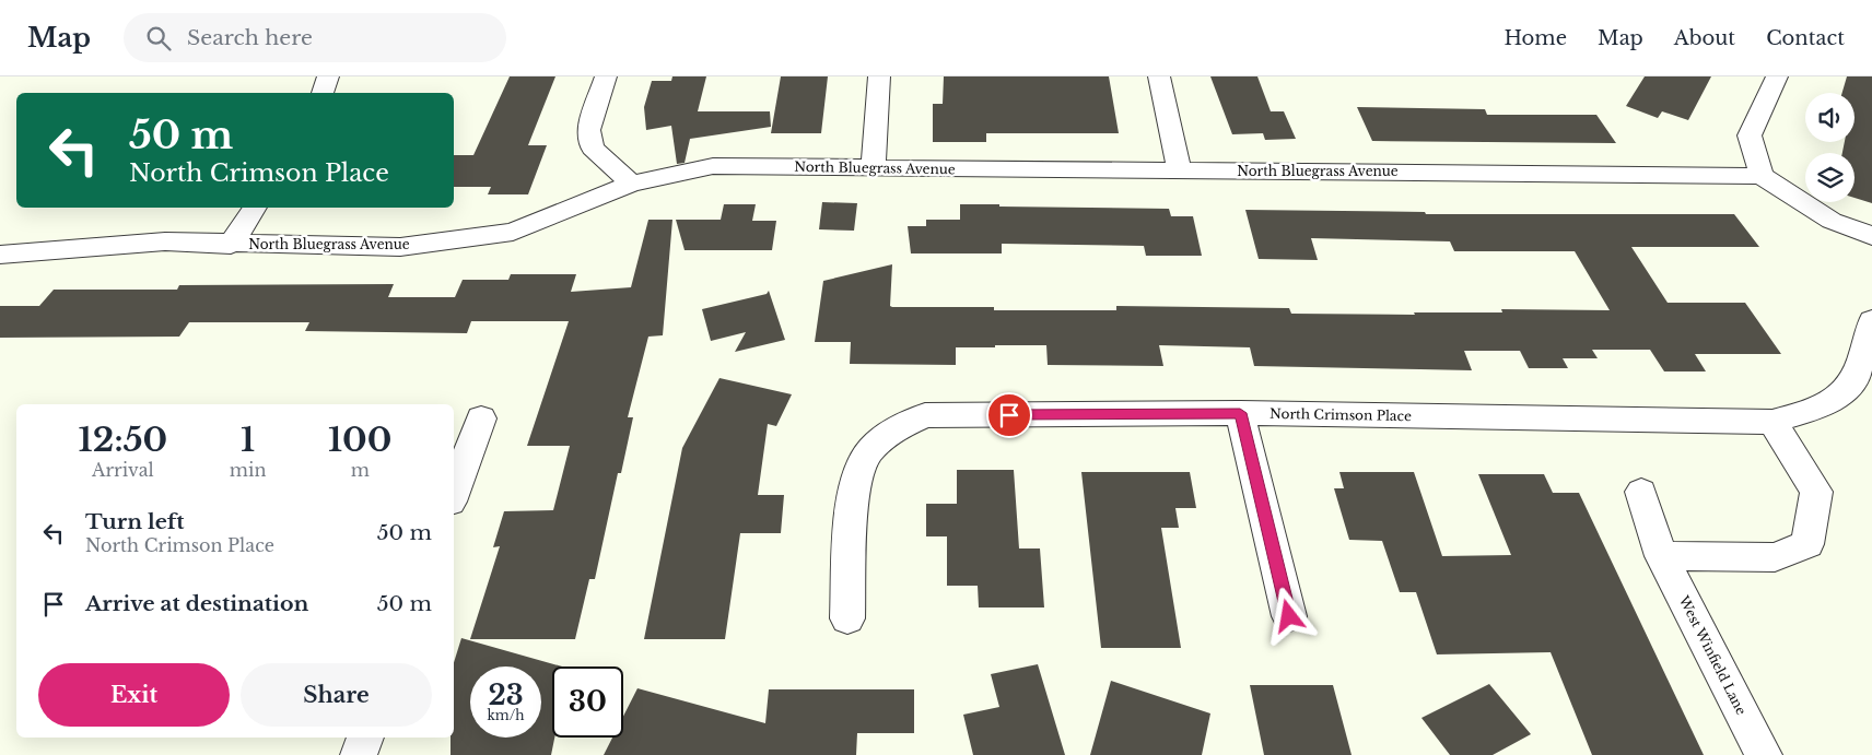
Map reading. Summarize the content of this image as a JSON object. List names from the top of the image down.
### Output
{
  "streets": {
    "street": ["North Bluegrass Avenue", "North Crimson Place", "West Winfield Lane"]
  },
  "page": {
    "header": "Map",
    "search": "Search here",
    "nav": [
      "Home",
      "Map",
      "About",
      "Contact"
    ],
    "turn": ["50 m", "North Crimson Place"],
    "eta": [
      "12:50",
      "Arrival",
      "1",
      "min",
      "100",
      "m"
    ],
    "list": [
      {
        "name": "Turn left",
        "note": "North Crimson Place",
        "value": "50 m"
      },
      {
        "name": "Arrive at destination",
        "value": "50 m"
      }
    ],
    "buttons": ["Exit", "Share"],
    "speed": "23 km/h",
    "limit": "30"
  }
}
